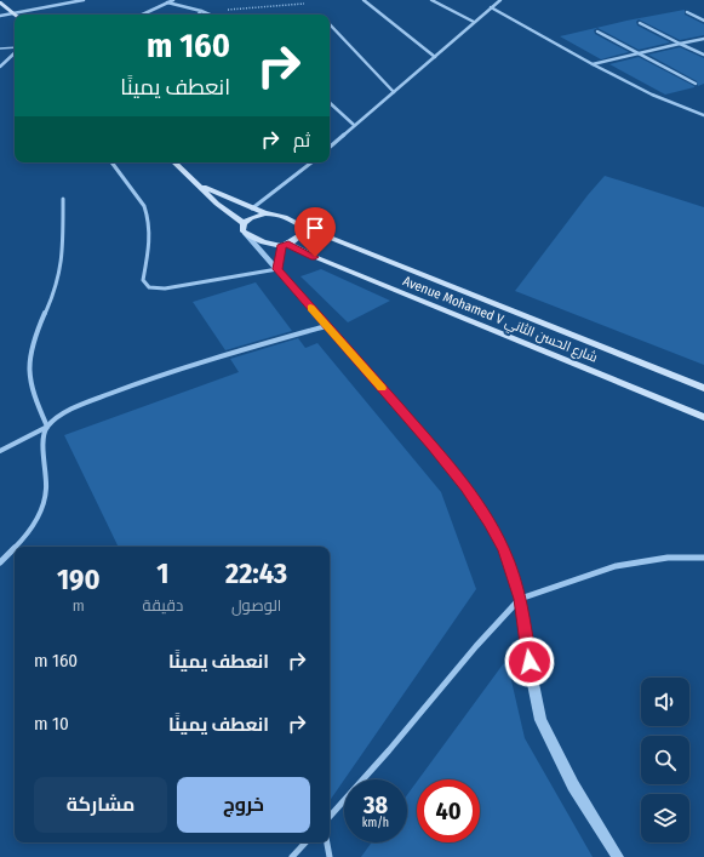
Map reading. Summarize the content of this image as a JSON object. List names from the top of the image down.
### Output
{
  "streets": {
    "main road": ["Avenue Mohamed V شارع الحسن الثاني"]
  },
  "page": {
    "turn": ["160 m", "انعطف يمينًا"],
    "then": "ثم",
    "eta": [
      "22:43",
      "الوصول",
      "1",
      "دقيقة",
      "190",
      "m"
    ],
    "list": [
      {
        "name": "انعطف يمينًا",
        "value": "160 m"
      },
      {
        "name": "انعطف يمينًا",
        "value": "10 m"
      }
    ],
    "buttons": ["خروج", "مشاركة"],
    "speed": "38 km/h",
    "limit": "40"
  }
}
